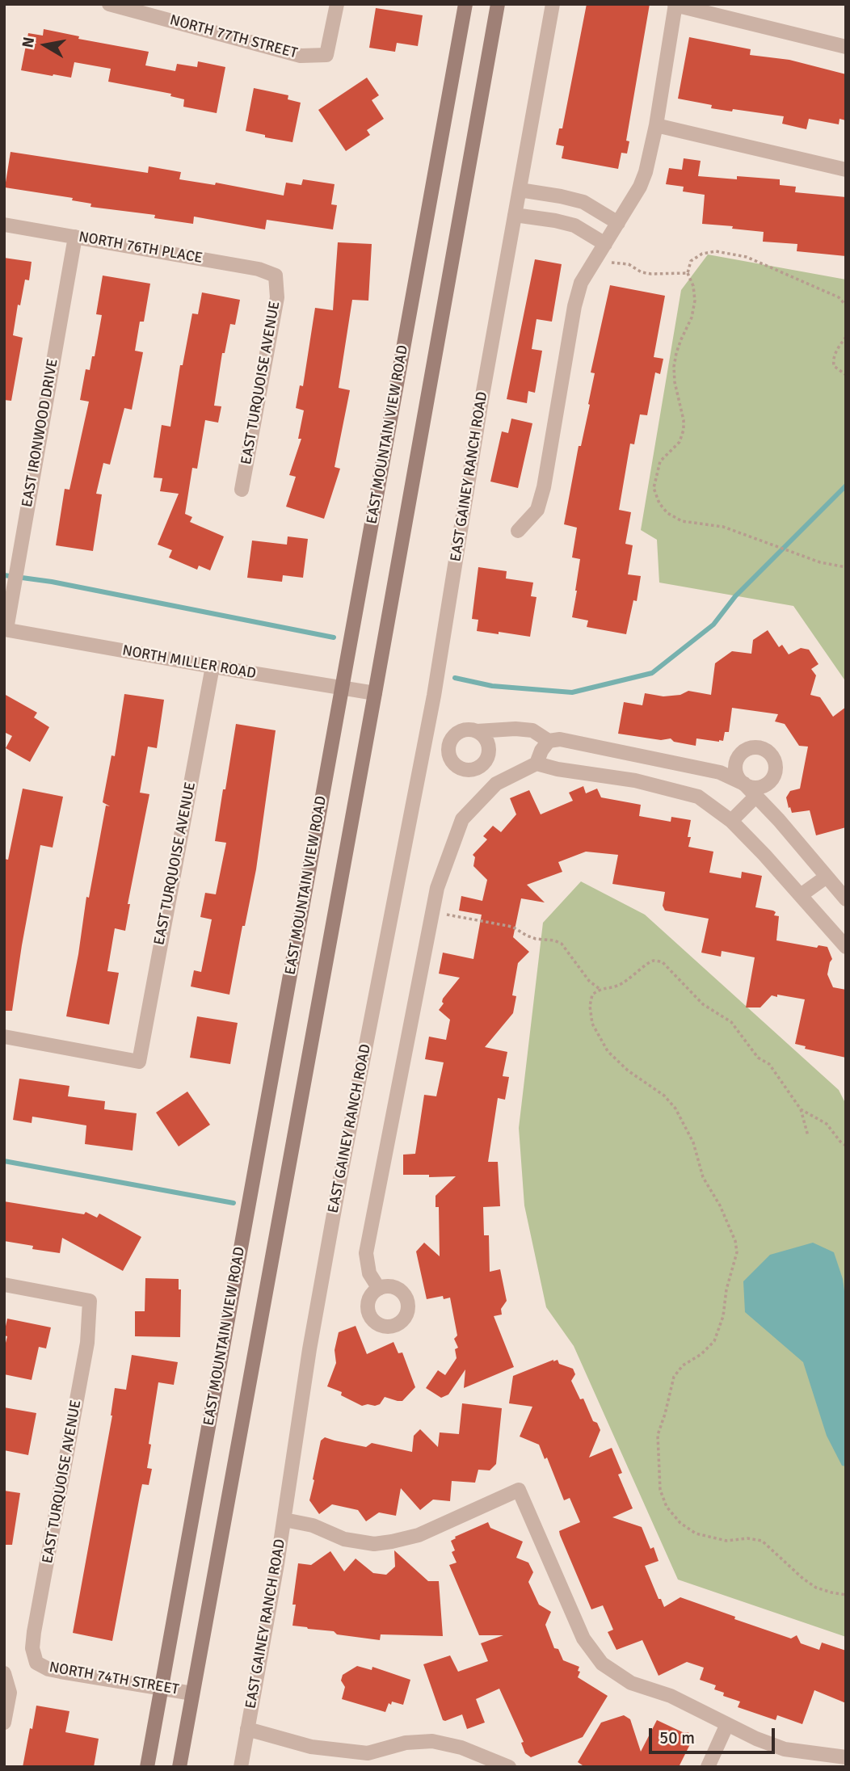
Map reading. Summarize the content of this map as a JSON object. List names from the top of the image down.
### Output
{
  "streets": {
    "main road": ["EAST MOUNTAIN VIEW ROAD"],
    "street": [
      "NORTH 77TH STREET",
      "NORTH 76TH PLACE",
      "EAST TURQUOISE AVENUE",
      "EAST IRONWOOD DRIVE",
      "EAST GAINEY RANCH ROAD",
      "NORTH MILLER ROAD",
      "NORTH 74TH STREET"
    ]
  },
  "crossings": [
    ["NORTH 76TH PLACE", "EAST TURQUOISE AVENUE"],
    ["NORTH 76TH PLACE", "EAST IRONWOOD DRIVE"],
    ["EAST TURQUOISE AVENUE", "NORTH MILLER ROAD"],
    ["EAST TURQUOISE AVENUE", "NORTH 74TH STREET"],
    ["EAST IRONWOOD DRIVE", "NORTH MILLER ROAD"],
    ["EAST MOUNTAIN VIEW ROAD", "NORTH MILLER ROAD"],
    ["EAST MOUNTAIN VIEW ROAD", "NORTH 74TH STREET"]
  ],
  "scale_bar": "50 m",
  "north": "left"
}
